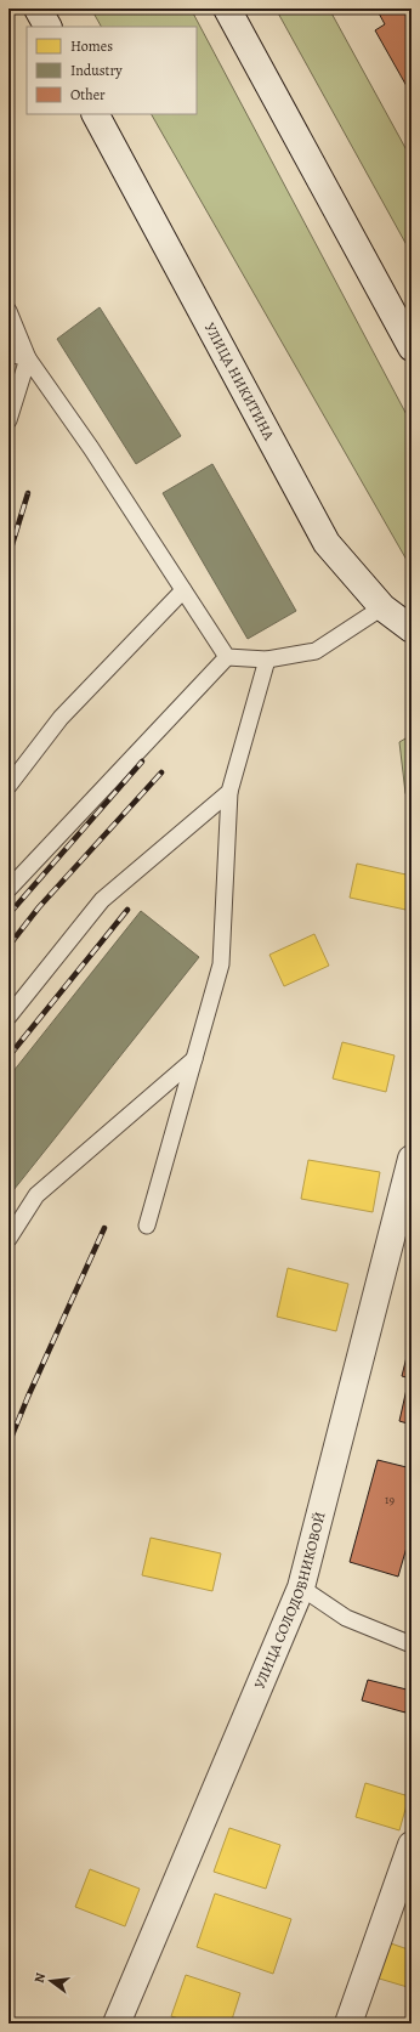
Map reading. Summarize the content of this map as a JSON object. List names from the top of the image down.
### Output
{
  "streets": {
    "street": ["УЛИЦА НИКИТИНА", "УЛИЦА СОЛОДОВНИКОВОЙ"]
  },
  "house_numbers": ["19"],
  "legend": ["Homes", "Industry", "Other"],
  "north": "left"
}
